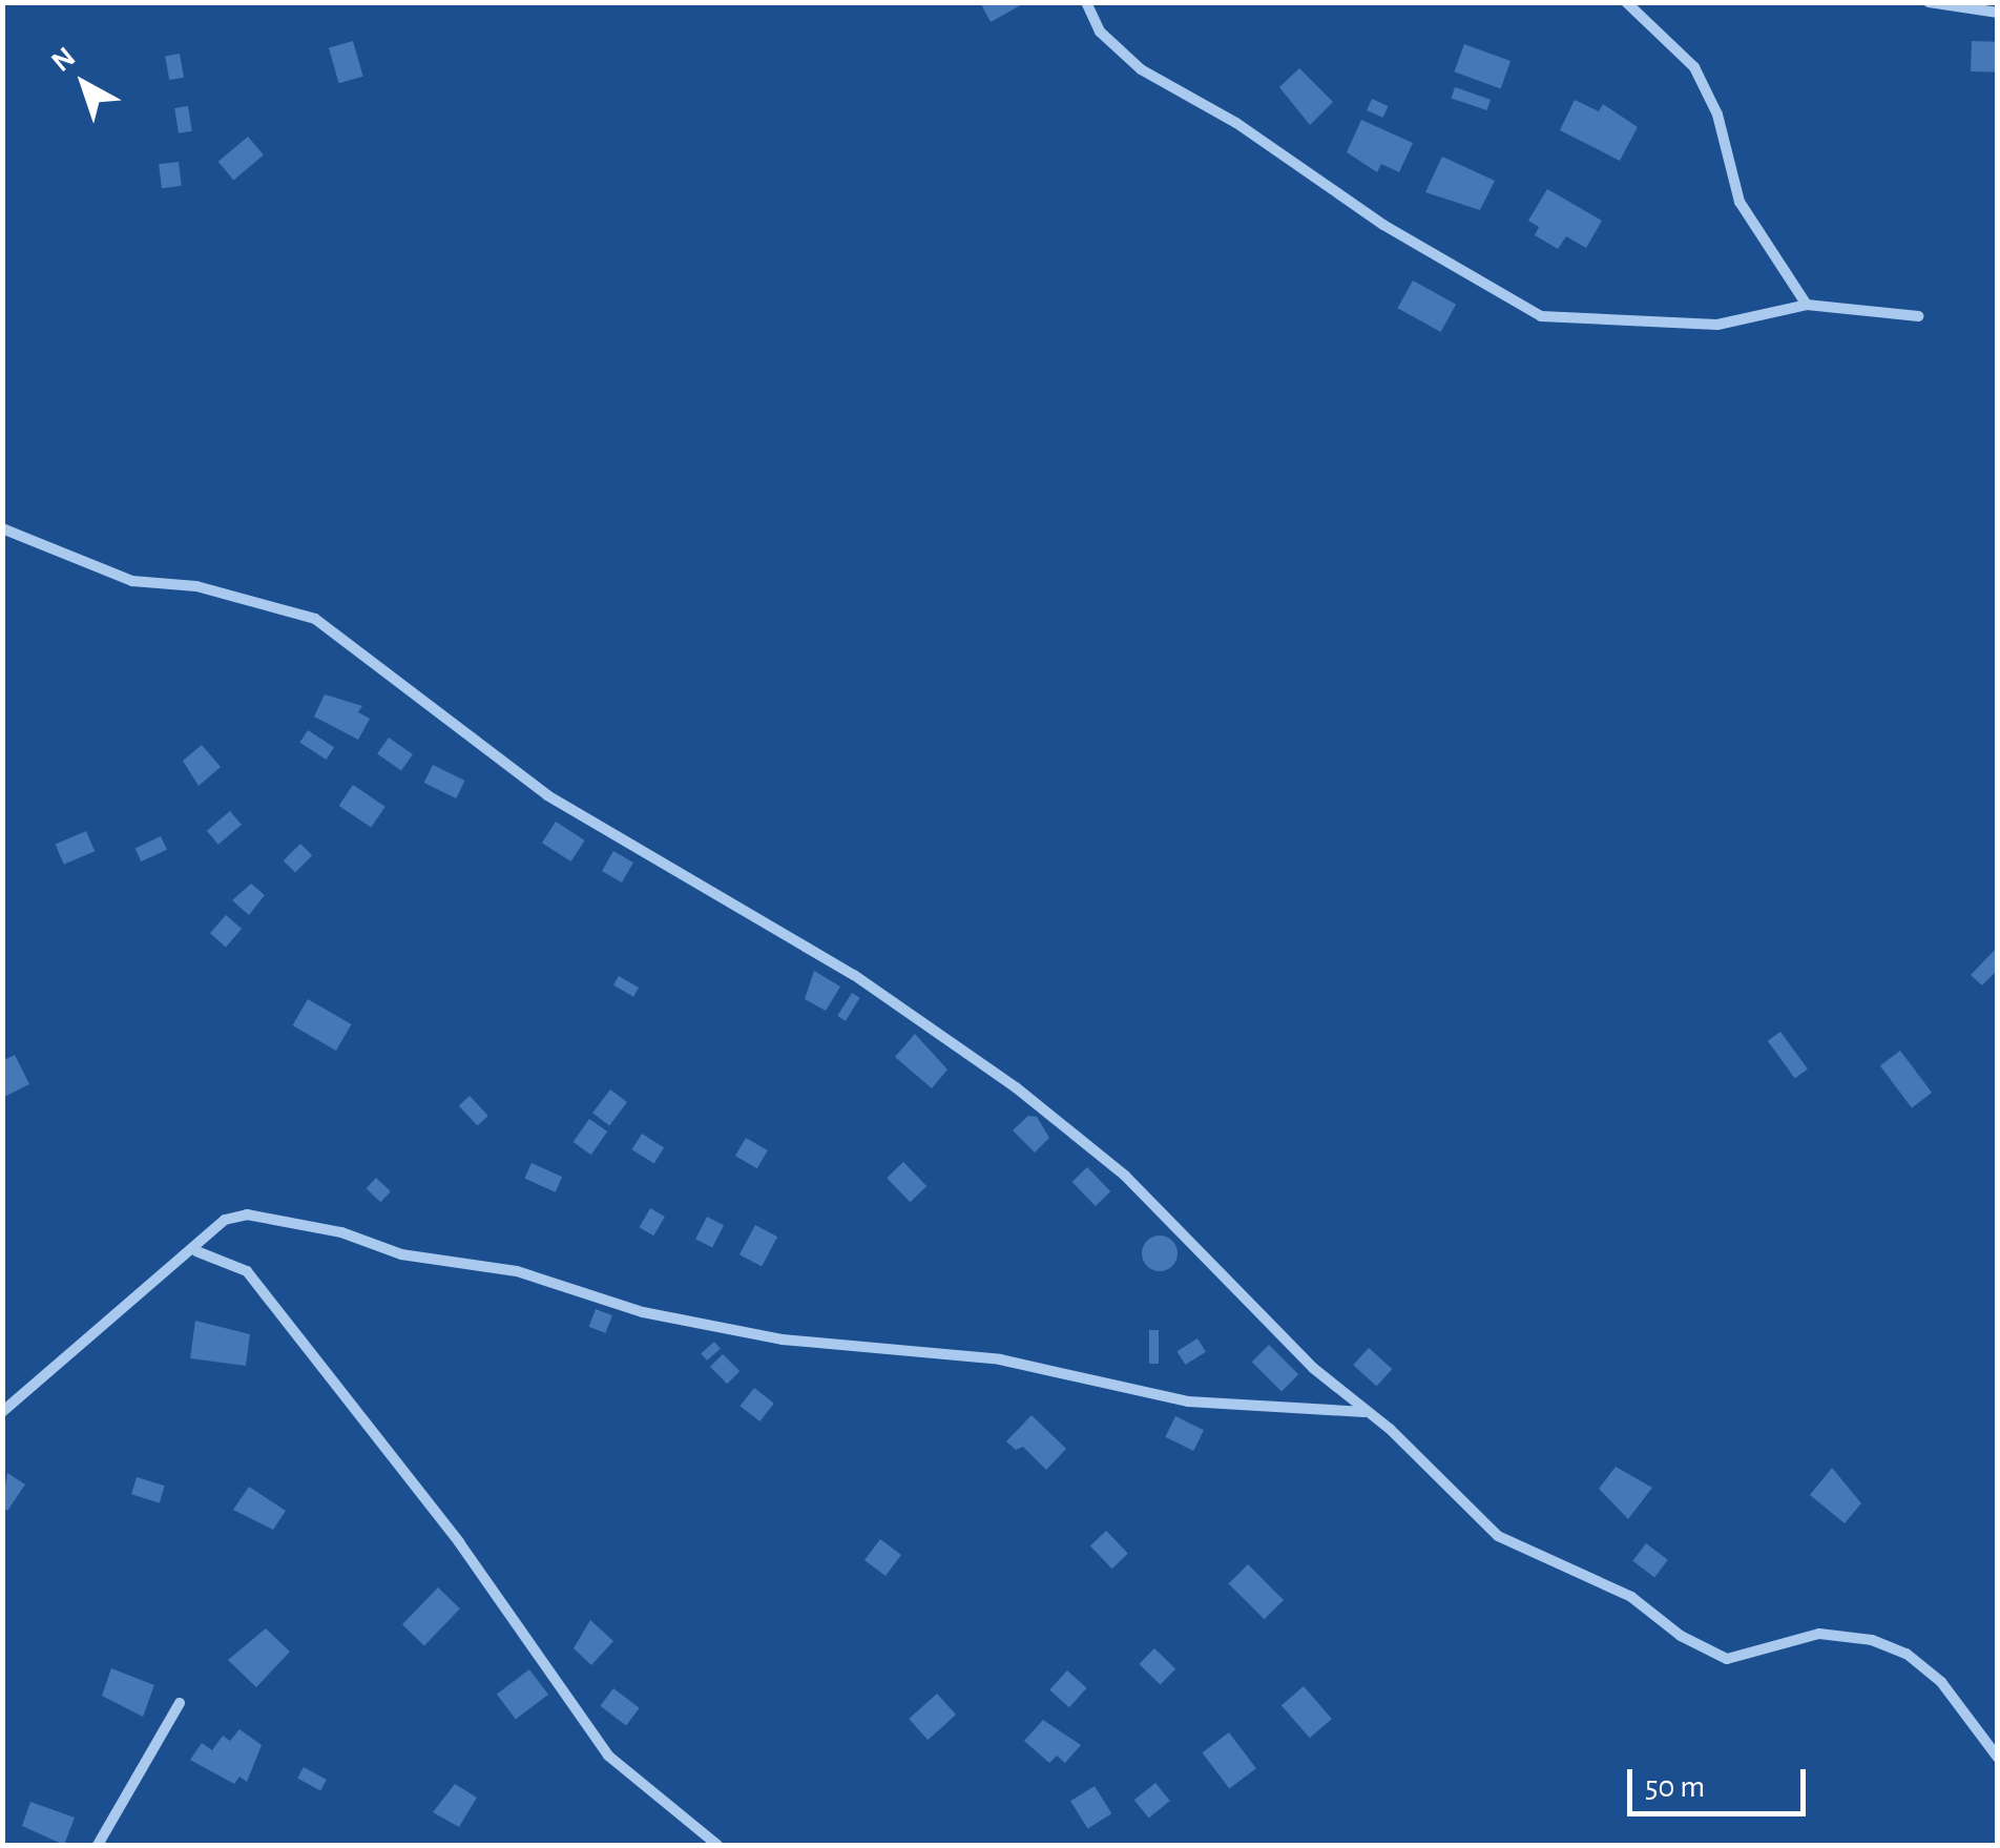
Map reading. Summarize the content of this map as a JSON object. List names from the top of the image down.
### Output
{
  "scale_bar": "50 m",
  "north": "top left"
}
